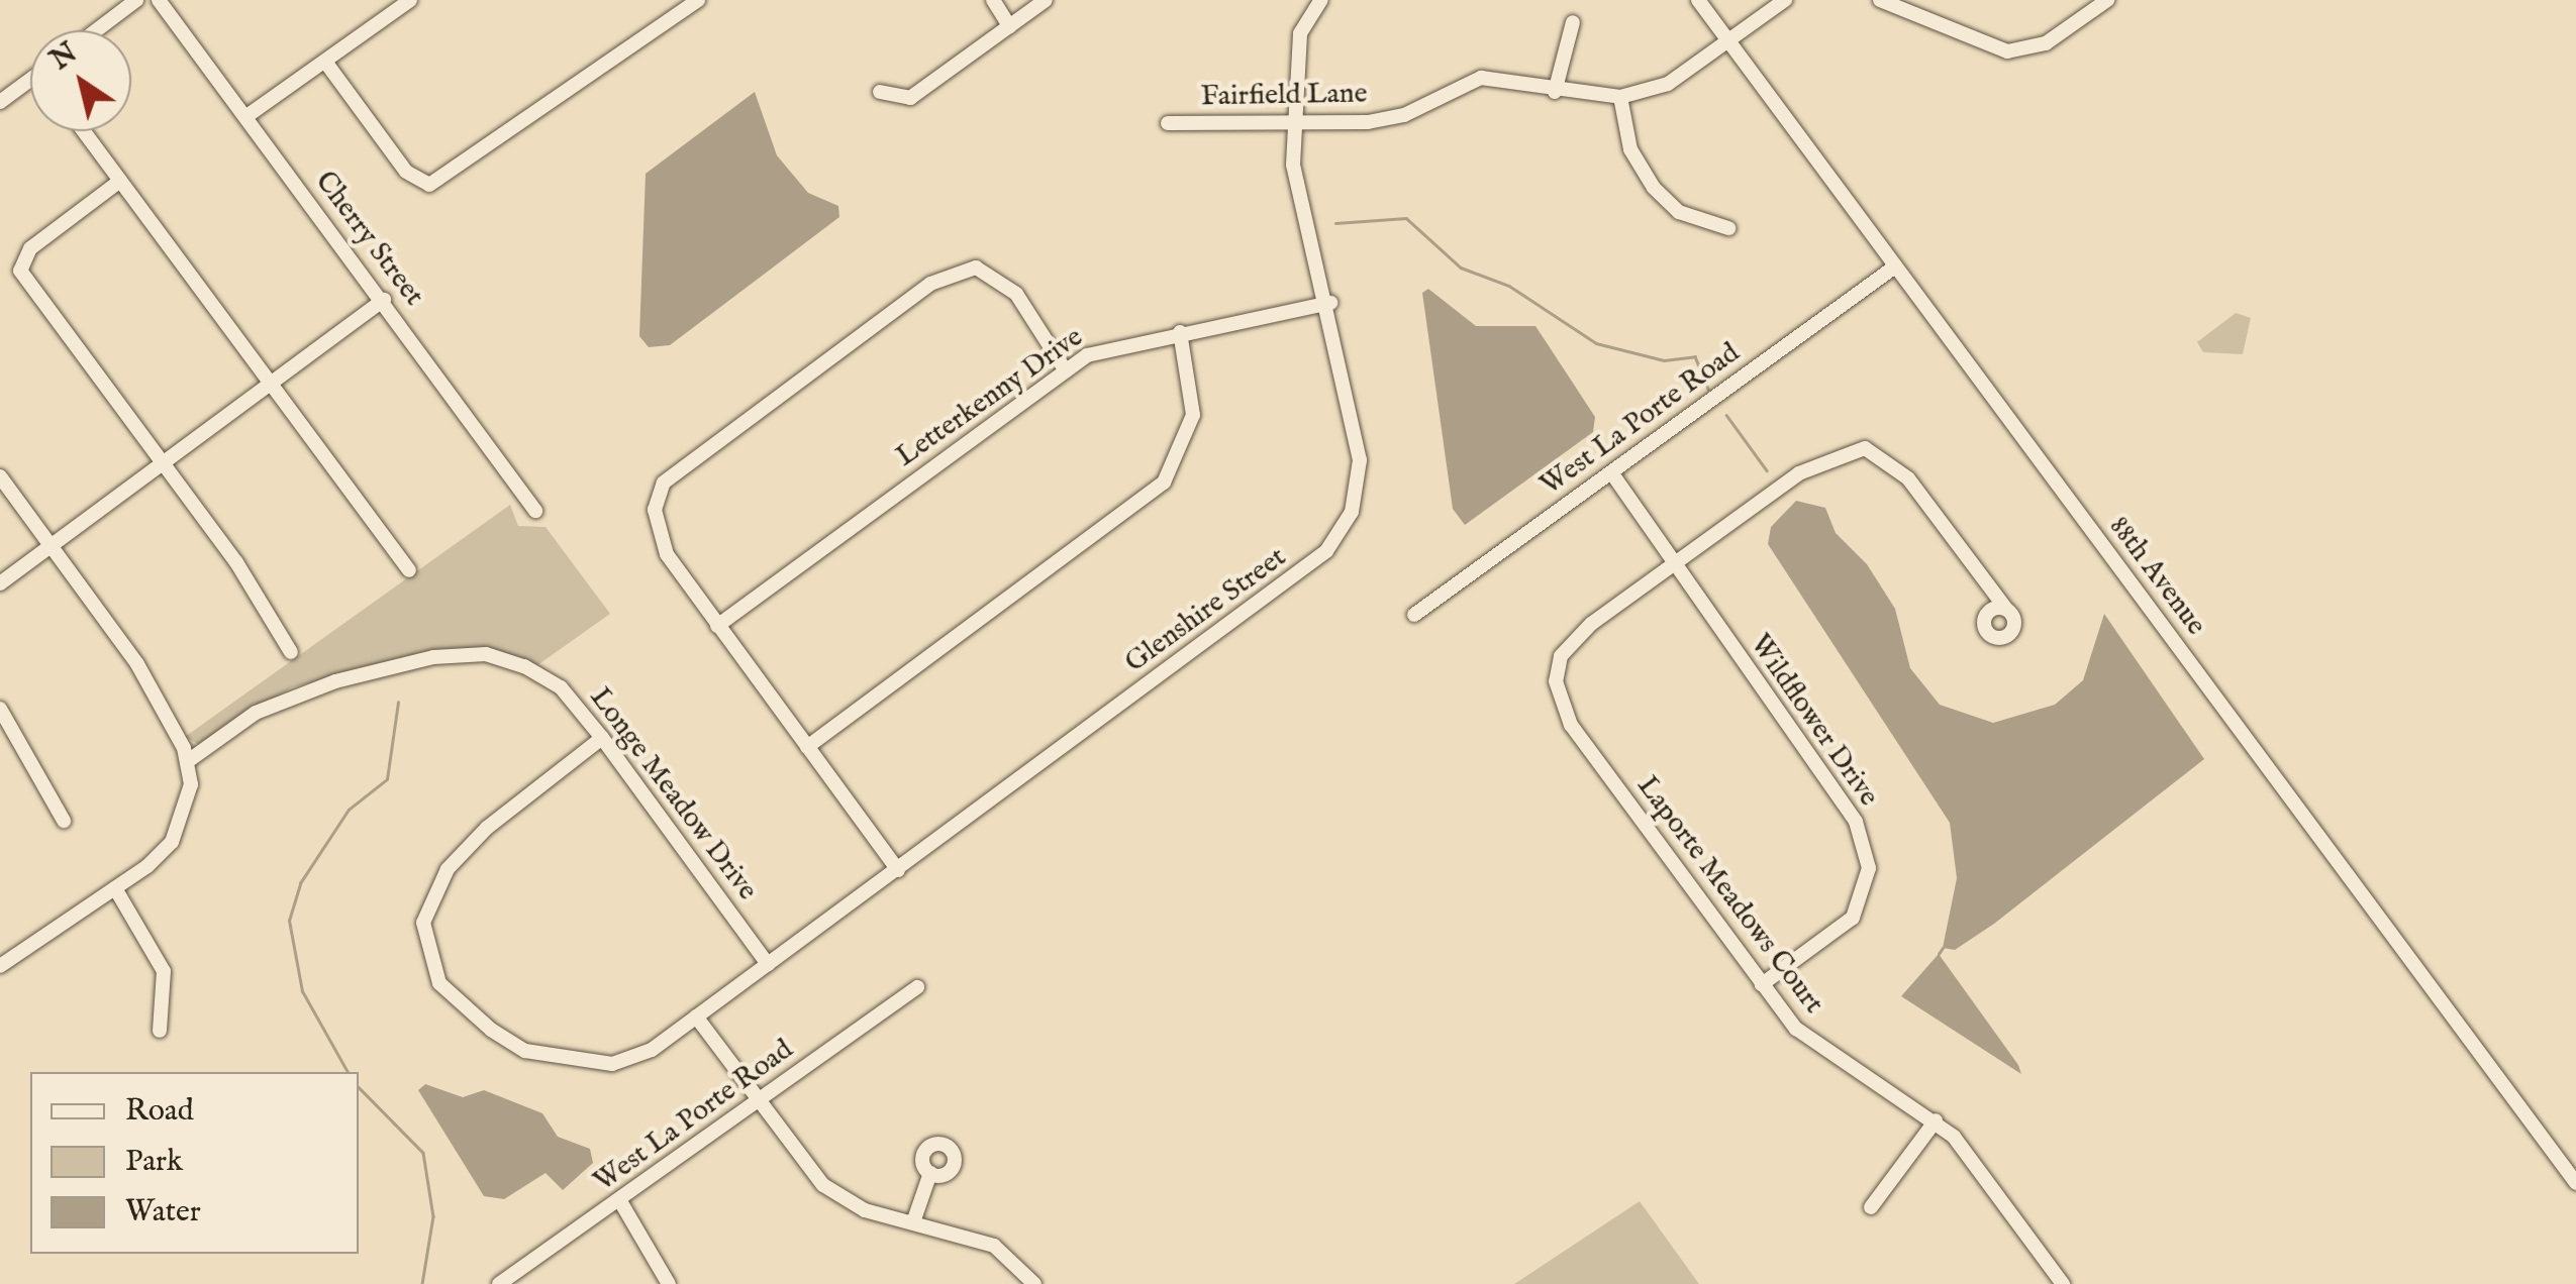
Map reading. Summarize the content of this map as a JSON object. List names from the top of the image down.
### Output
{
  "streets": {
    "street": [
      "Fairfield Lane",
      "Cherry Street",
      "Letterkenny Drive",
      "West La Porte Road",
      "88th Avenue",
      "Glenshire Street",
      "Wildflower Drive",
      "Longe Meadow Drive",
      "Laporte Meadows Court"
    ]
  },
  "crossings": [
    ["Fairfield Lane", "88th Avenue"],
    ["Fairfield Lane", "Glenshire Street"],
    ["Letterkenny Drive", "Glenshire Street"],
    ["West La Porte Road", "88th Avenue"],
    ["West La Porte Road", "Wildflower Drive"],
    ["Glenshire Street", "Longe Meadow Drive"],
    ["Wildflower Drive", "Laporte Meadows Court"]
  ],
  "legend": ["Road", "Park", "Water"],
  "north": "top left"
}
